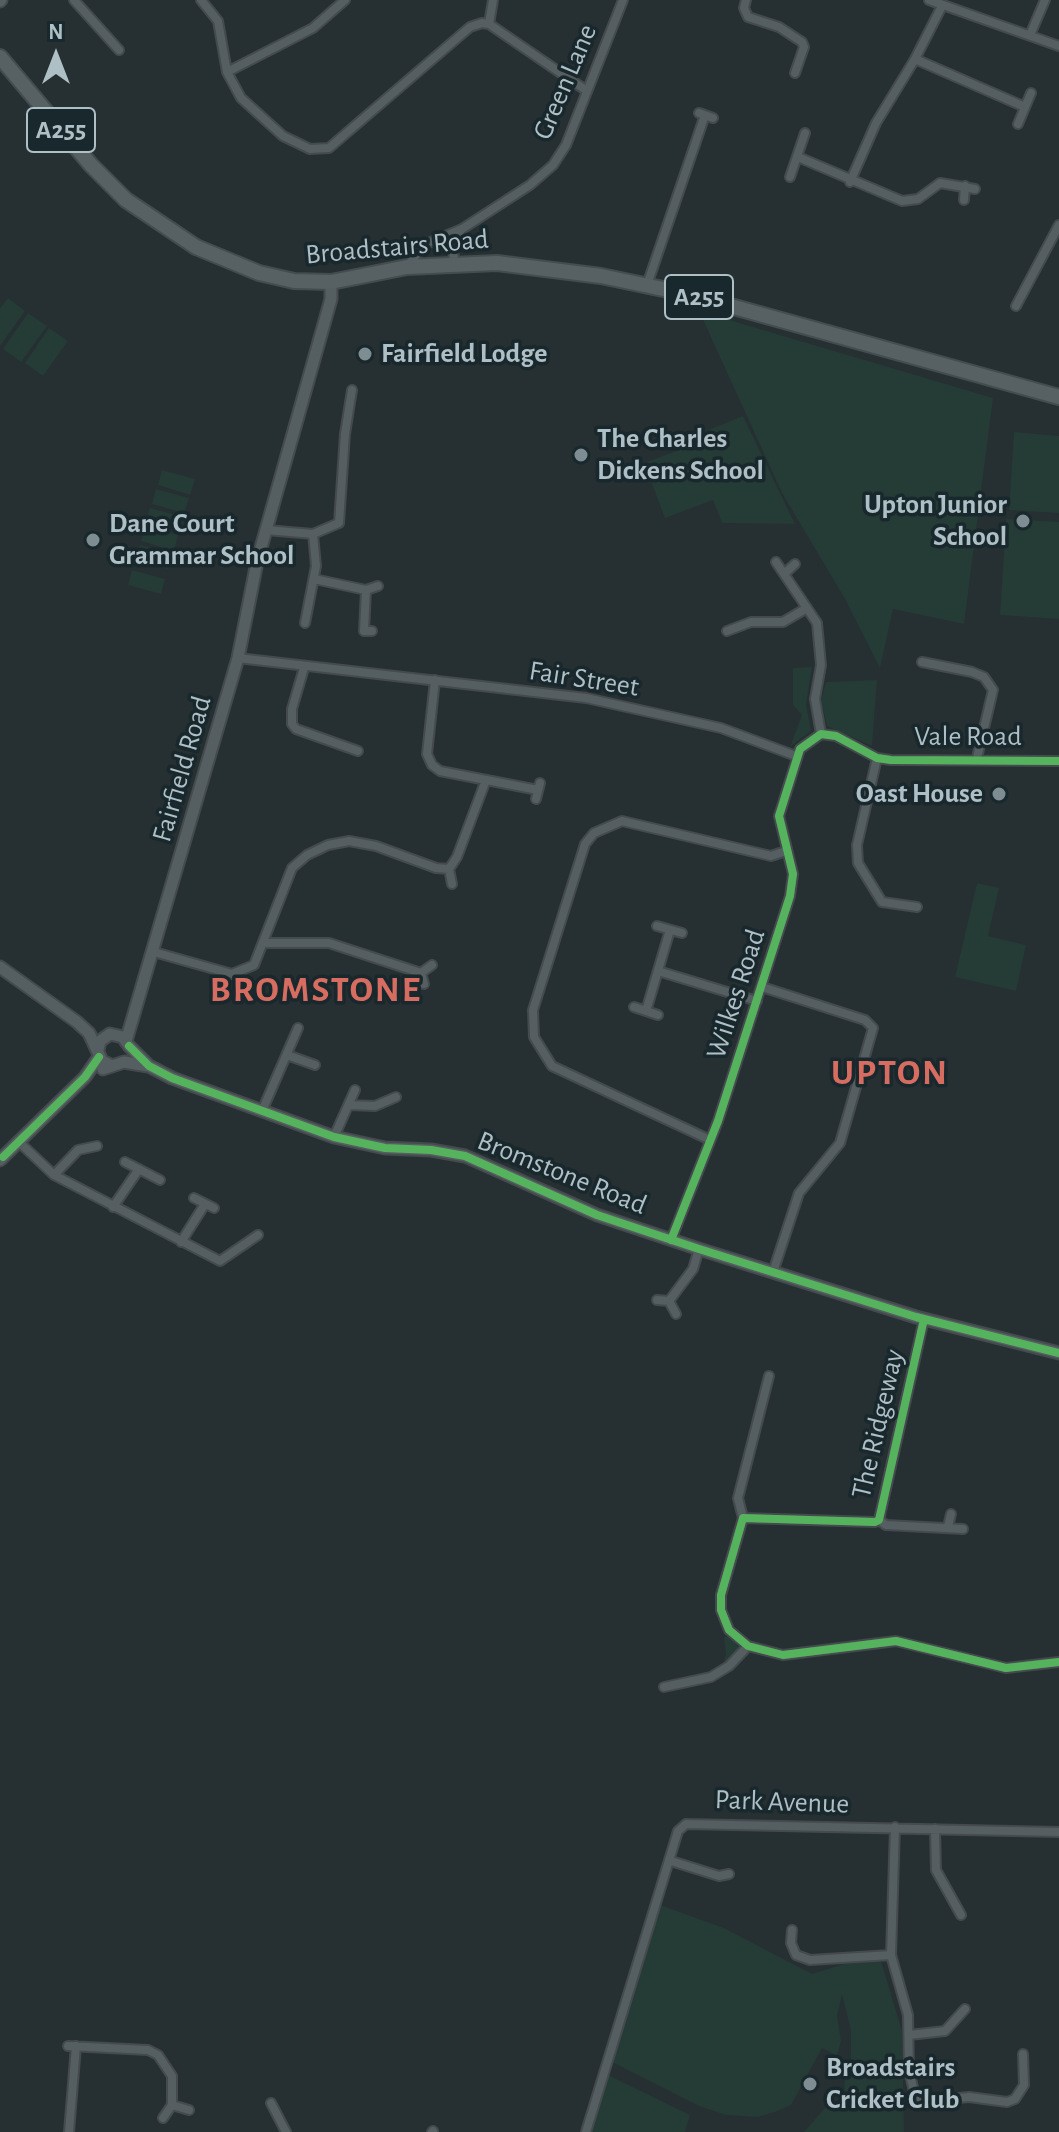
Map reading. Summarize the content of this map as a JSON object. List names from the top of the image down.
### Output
{
  "streets": {
    "main road": ["A255", "Broadstairs Road"],
    "street": [
      "Green Lane",
      "Fair Street",
      "Vale Road",
      "Fairfield Road",
      "Wilkes Road",
      "Bromstone Road",
      "The Ridgeway",
      "Park Avenue"
    ]
  },
  "crossings": [
    ["Green Lane", "Broadstairs Road"],
    ["Broadstairs Road", "Fairfield Road"],
    ["Fair Street", "Fairfield Road"],
    ["Fair Street", "Wilkes Road"],
    ["Fairfield Road", "Bromstone Road"],
    ["Wilkes Road", "Bromstone Road"],
    ["Bromstone Road", "The Ridgeway"]
  ],
  "districts": ["BROMSTONE", "UPTON"],
  "places": [
    "Fairfield Lodge",
    "The Charles Dickens School",
    "Upton Junior School",
    "Dane Court Grammar School",
    "Oast House",
    "Broadstairs Cricket Club"
  ],
  "north": "top"
}
